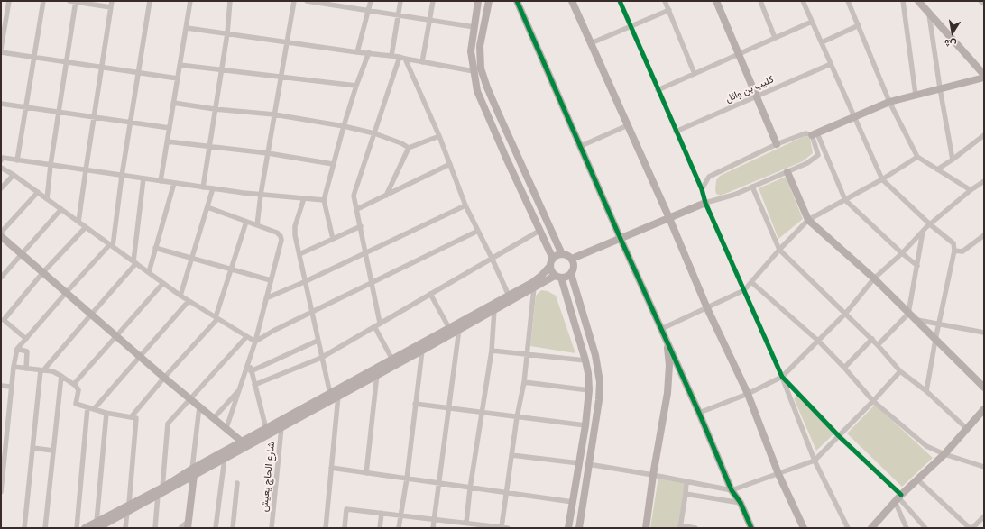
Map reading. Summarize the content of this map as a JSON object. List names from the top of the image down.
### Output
{
  "streets": {
    "street": ["كليب بن وائل", "شارع الحاج يعيش"]
  },
  "north": "bottom"
}
